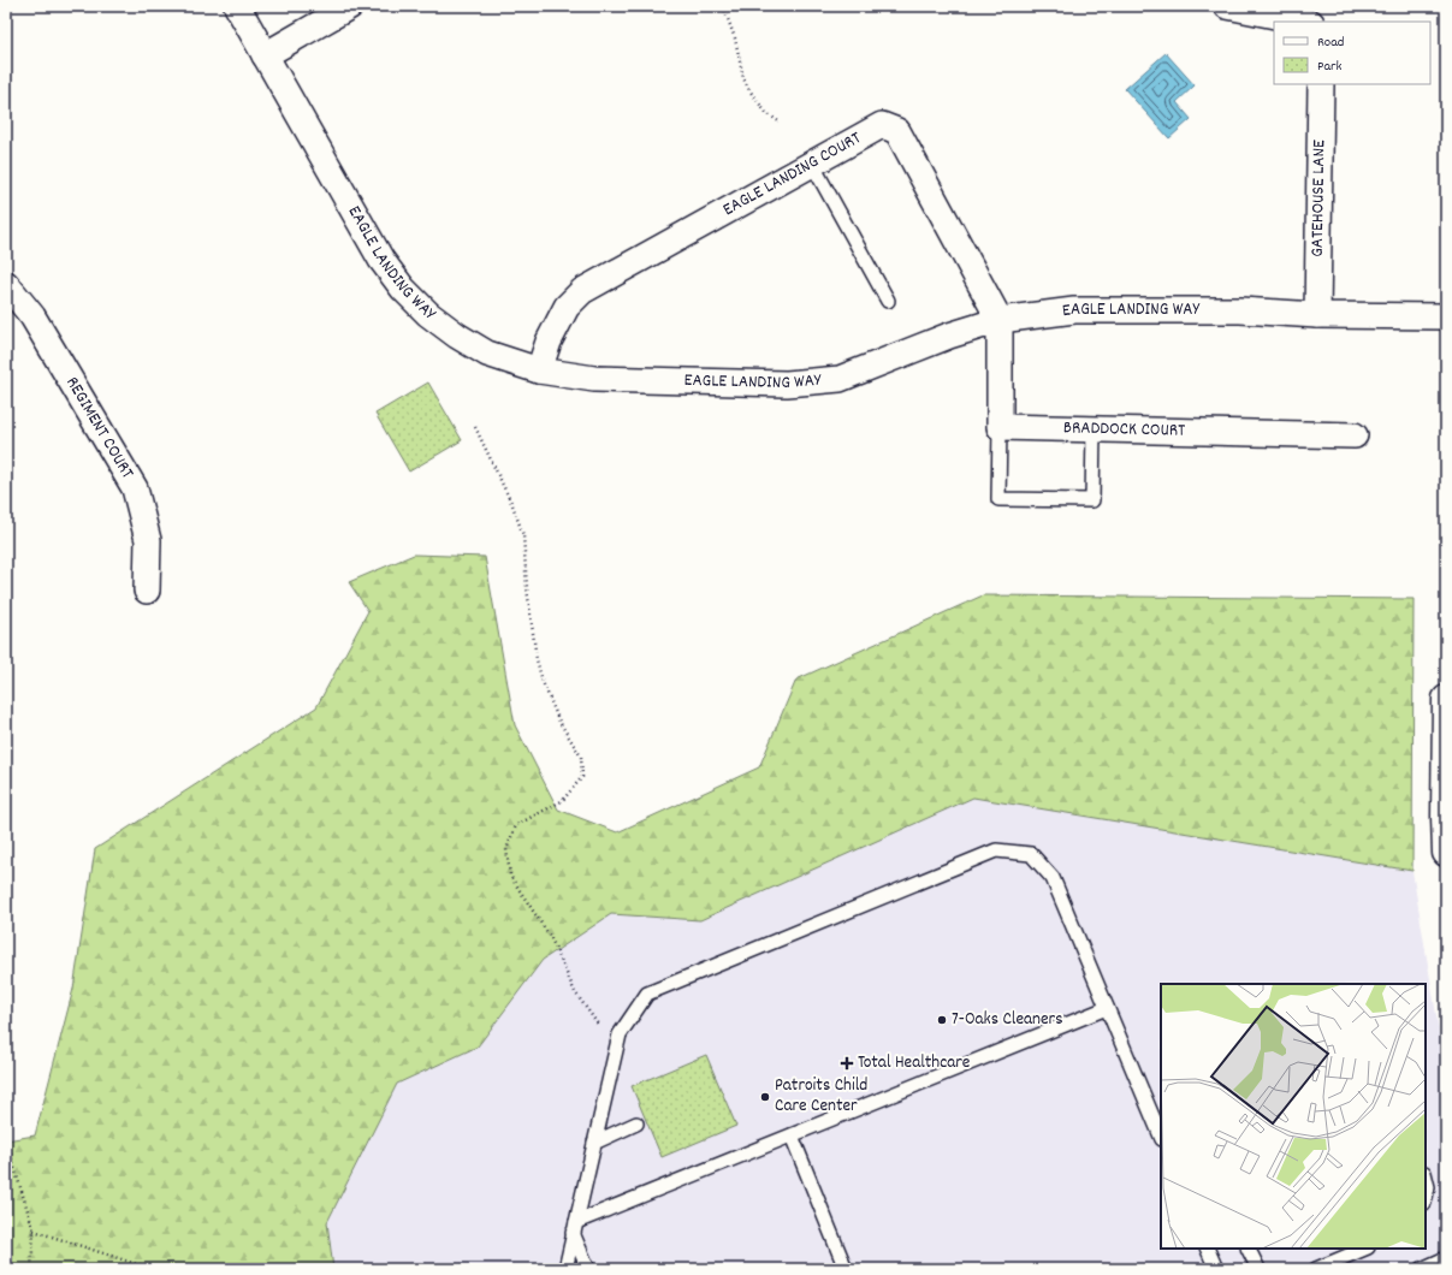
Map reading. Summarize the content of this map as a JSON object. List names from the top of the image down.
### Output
{
  "streets": {
    "street": [
      "EAGLE LANDING COURT",
      "GATEHOUSE LANE",
      "EAGLE LANDING WAY",
      "REGIMENT COURT",
      "BRADDOCK COURT"
    ]
  },
  "crossings": [
    ["EAGLE LANDING COURT", "EAGLE LANDING WAY"],
    ["GATEHOUSE LANE", "EAGLE LANDING WAY"]
  ],
  "places": {
    "other": ["7-Oaks Cleaners", "Patroits Child Care Center"],
    "health": ["Total Healthcare"]
  },
  "legend": ["Road", "Park"]
}
